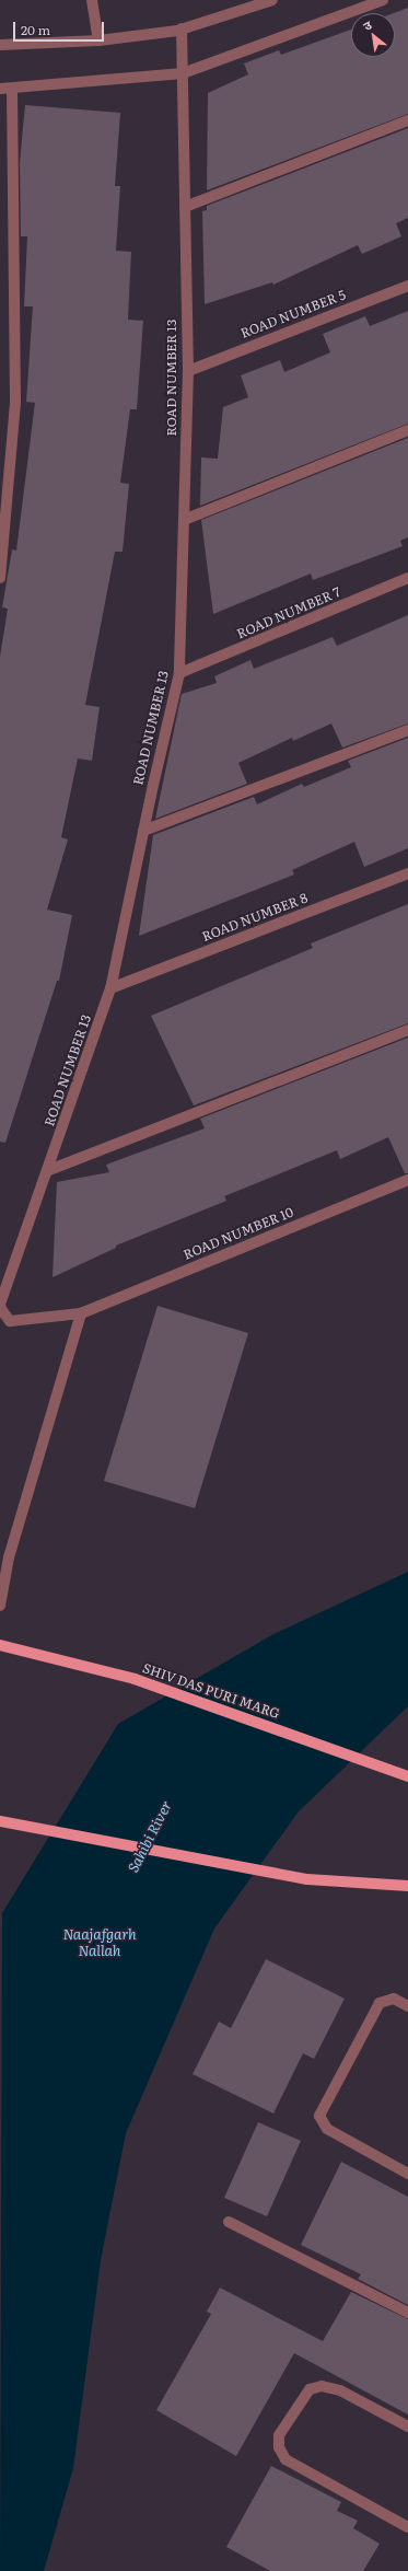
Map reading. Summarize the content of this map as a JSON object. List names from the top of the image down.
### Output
{
  "streets": {
    "main road": ["SHIV DAS PURI MARG"],
    "street": [
      "ROAD NUMBER 5",
      "ROAD NUMBER 13",
      "ROAD NUMBER 7",
      "ROAD NUMBER 8",
      "ROAD NUMBER 10"
    ]
  },
  "crossings": [
    ["ROAD NUMBER 5", "ROAD NUMBER 13"],
    ["ROAD NUMBER 13", "ROAD NUMBER 7"],
    ["ROAD NUMBER 13", "ROAD NUMBER 8"],
    ["ROAD NUMBER 13", "ROAD NUMBER 10"]
  ],
  "water": ["Sahibi River", "Naajafgarh Nallah"],
  "scale_bar": "20 m",
  "north": "top left"
}
